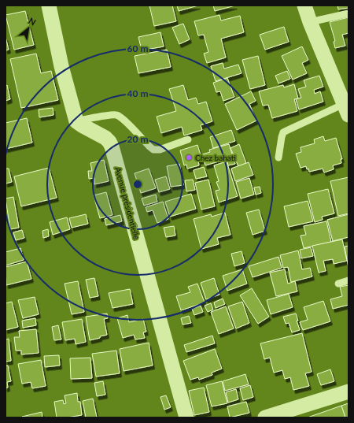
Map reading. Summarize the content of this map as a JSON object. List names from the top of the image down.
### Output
{
  "streets": {
    "street": ["Avenue présidentielle"]
  },
  "places": ["Chez bahati"],
  "north": "top right",
  "rings": ["60 m", "40 m", "20 m"]
}
